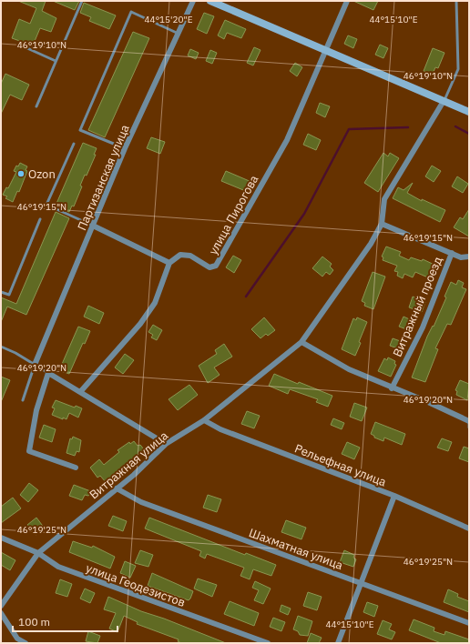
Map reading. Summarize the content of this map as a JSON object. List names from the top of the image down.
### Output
{
  "streets": {
    "street": [
      "Партизанская улица",
      "улица Пирогова",
      "Витражный проезд",
      "Витражная улица",
      "Рельефная улица",
      "Шахматная улица",
      "улица Геодезистов"
    ]
  },
  "crossings": [
    ["Витражная улица", "Рельефная улица"],
    ["Витражная улица", "Шахматная улица"],
    ["Витражная улица", "улица Геодезистов"]
  ],
  "places": ["Ozon"],
  "scale_bar": "100 m",
  "coordinates": [
    "44°15'20\"E",
    "44°15'10\"E",
    "46°19'10\"N",
    "46°19'15\"N",
    "46°19'20\"N",
    "46°19'25\"N"
  ]
}
